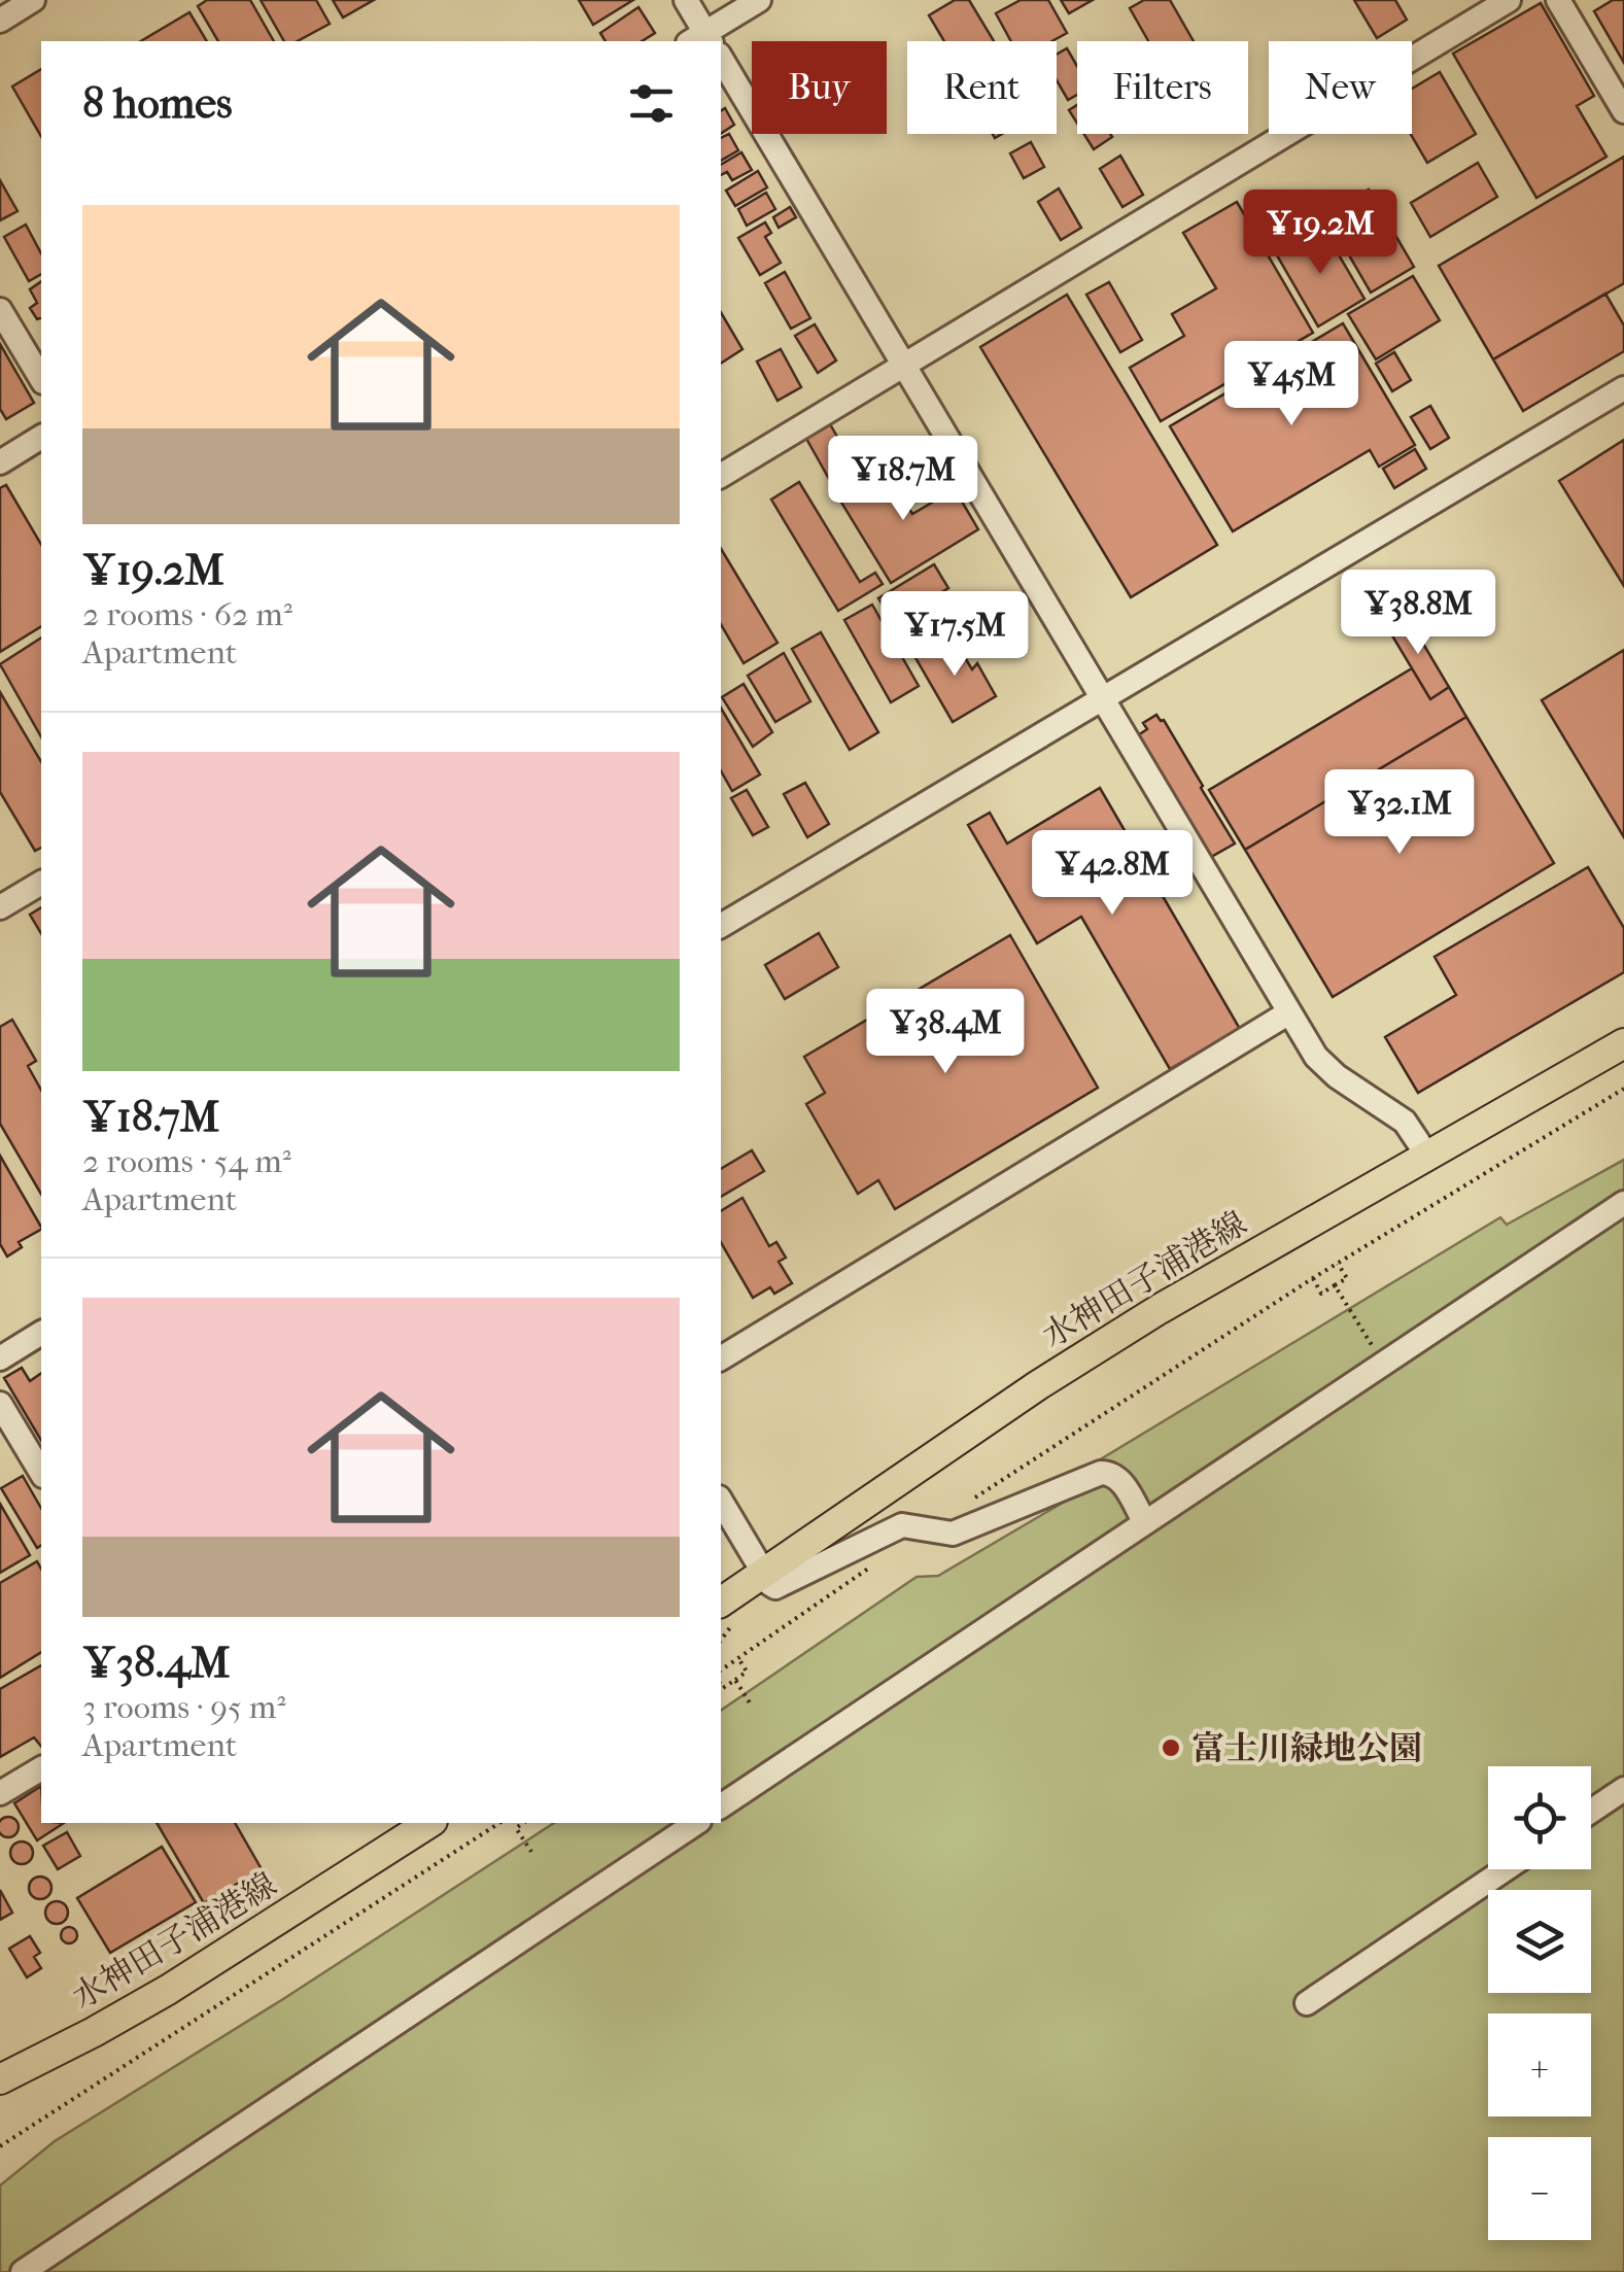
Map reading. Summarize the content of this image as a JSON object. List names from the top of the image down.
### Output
{
  "streets": {
    "main road": ["水神田子浦港線"]
  },
  "places": ["富士川緑地公園"],
  "page": {
    "chip": [
      "Buy",
      "Rent",
      "Filters",
      "New"
    ],
    "heading": "8 homes",
    "list": [
      {
        "name": "¥19.2M",
        "note": "2 rooms · 62 m² · Apartment"
      },
      {
        "name": "¥18.7M",
        "note": "2 rooms · 54 m² · Apartment"
      },
      {
        "name": "¥38.4M",
        "note": "3 rooms · 95 m² · Apartment"
      }
    ],
    "price": [
      "¥19.2M",
      "¥45M",
      "¥18.7M",
      "¥38.8M",
      "¥17.5M",
      "¥32.1M",
      "¥42.8M",
      "¥38.4M"
    ],
    "map_buttons": ["+", "−"]
  }
}
